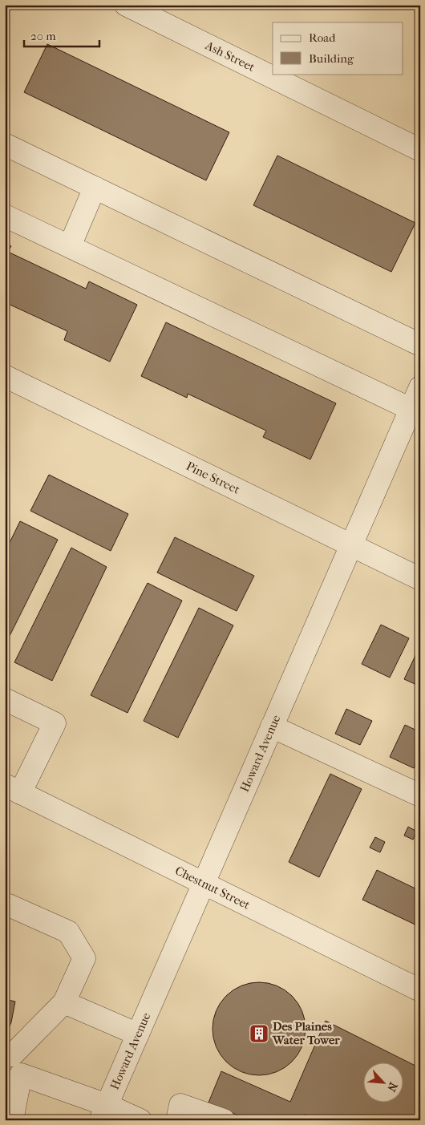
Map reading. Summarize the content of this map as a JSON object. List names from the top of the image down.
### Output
{
  "streets": {
    "street": [
      "Ash Street",
      "Pine Street",
      "Howard Avenue",
      "Chestnut Street"
    ]
  },
  "crossings": [
    ["Pine Street", "Howard Avenue"],
    ["Howard Avenue", "Chestnut Street"]
  ],
  "places": {
    "building": ["Des Plaines Water Tower"]
  },
  "legend": ["Road", "Building"],
  "scale_bar": "20 m",
  "north": "bottom right"
}
